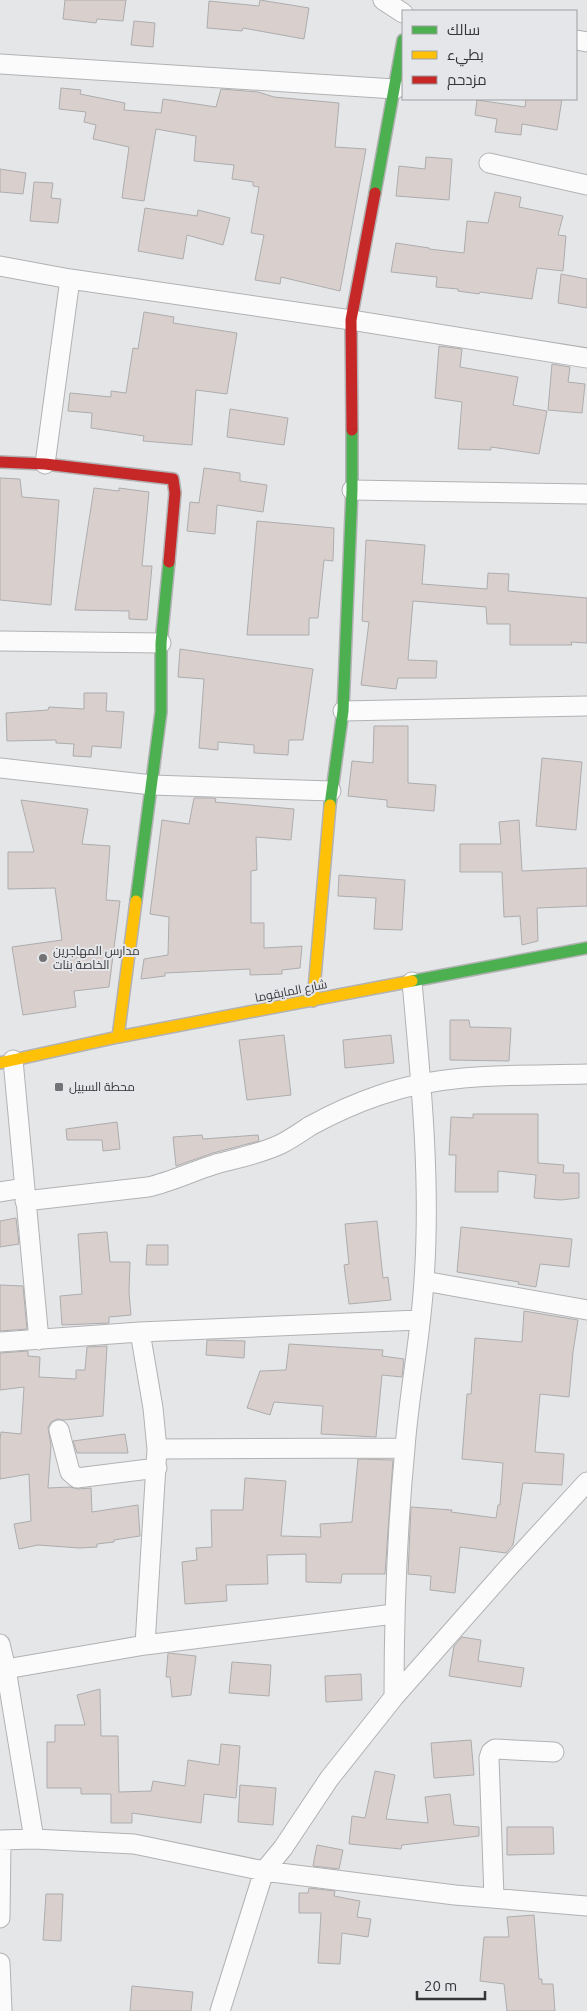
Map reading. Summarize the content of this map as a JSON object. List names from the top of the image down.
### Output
{
  "streets": {
    "street": ["شارع المايقوما"]
  },
  "places": {
    "other": ["مدارس المهاجرين الخاصة بنات"],
    "transit": ["محطة السبيل"]
  },
  "legend": ["سالك", "بطيء", "مزدحم"],
  "scale_bar": "20 m"
}
